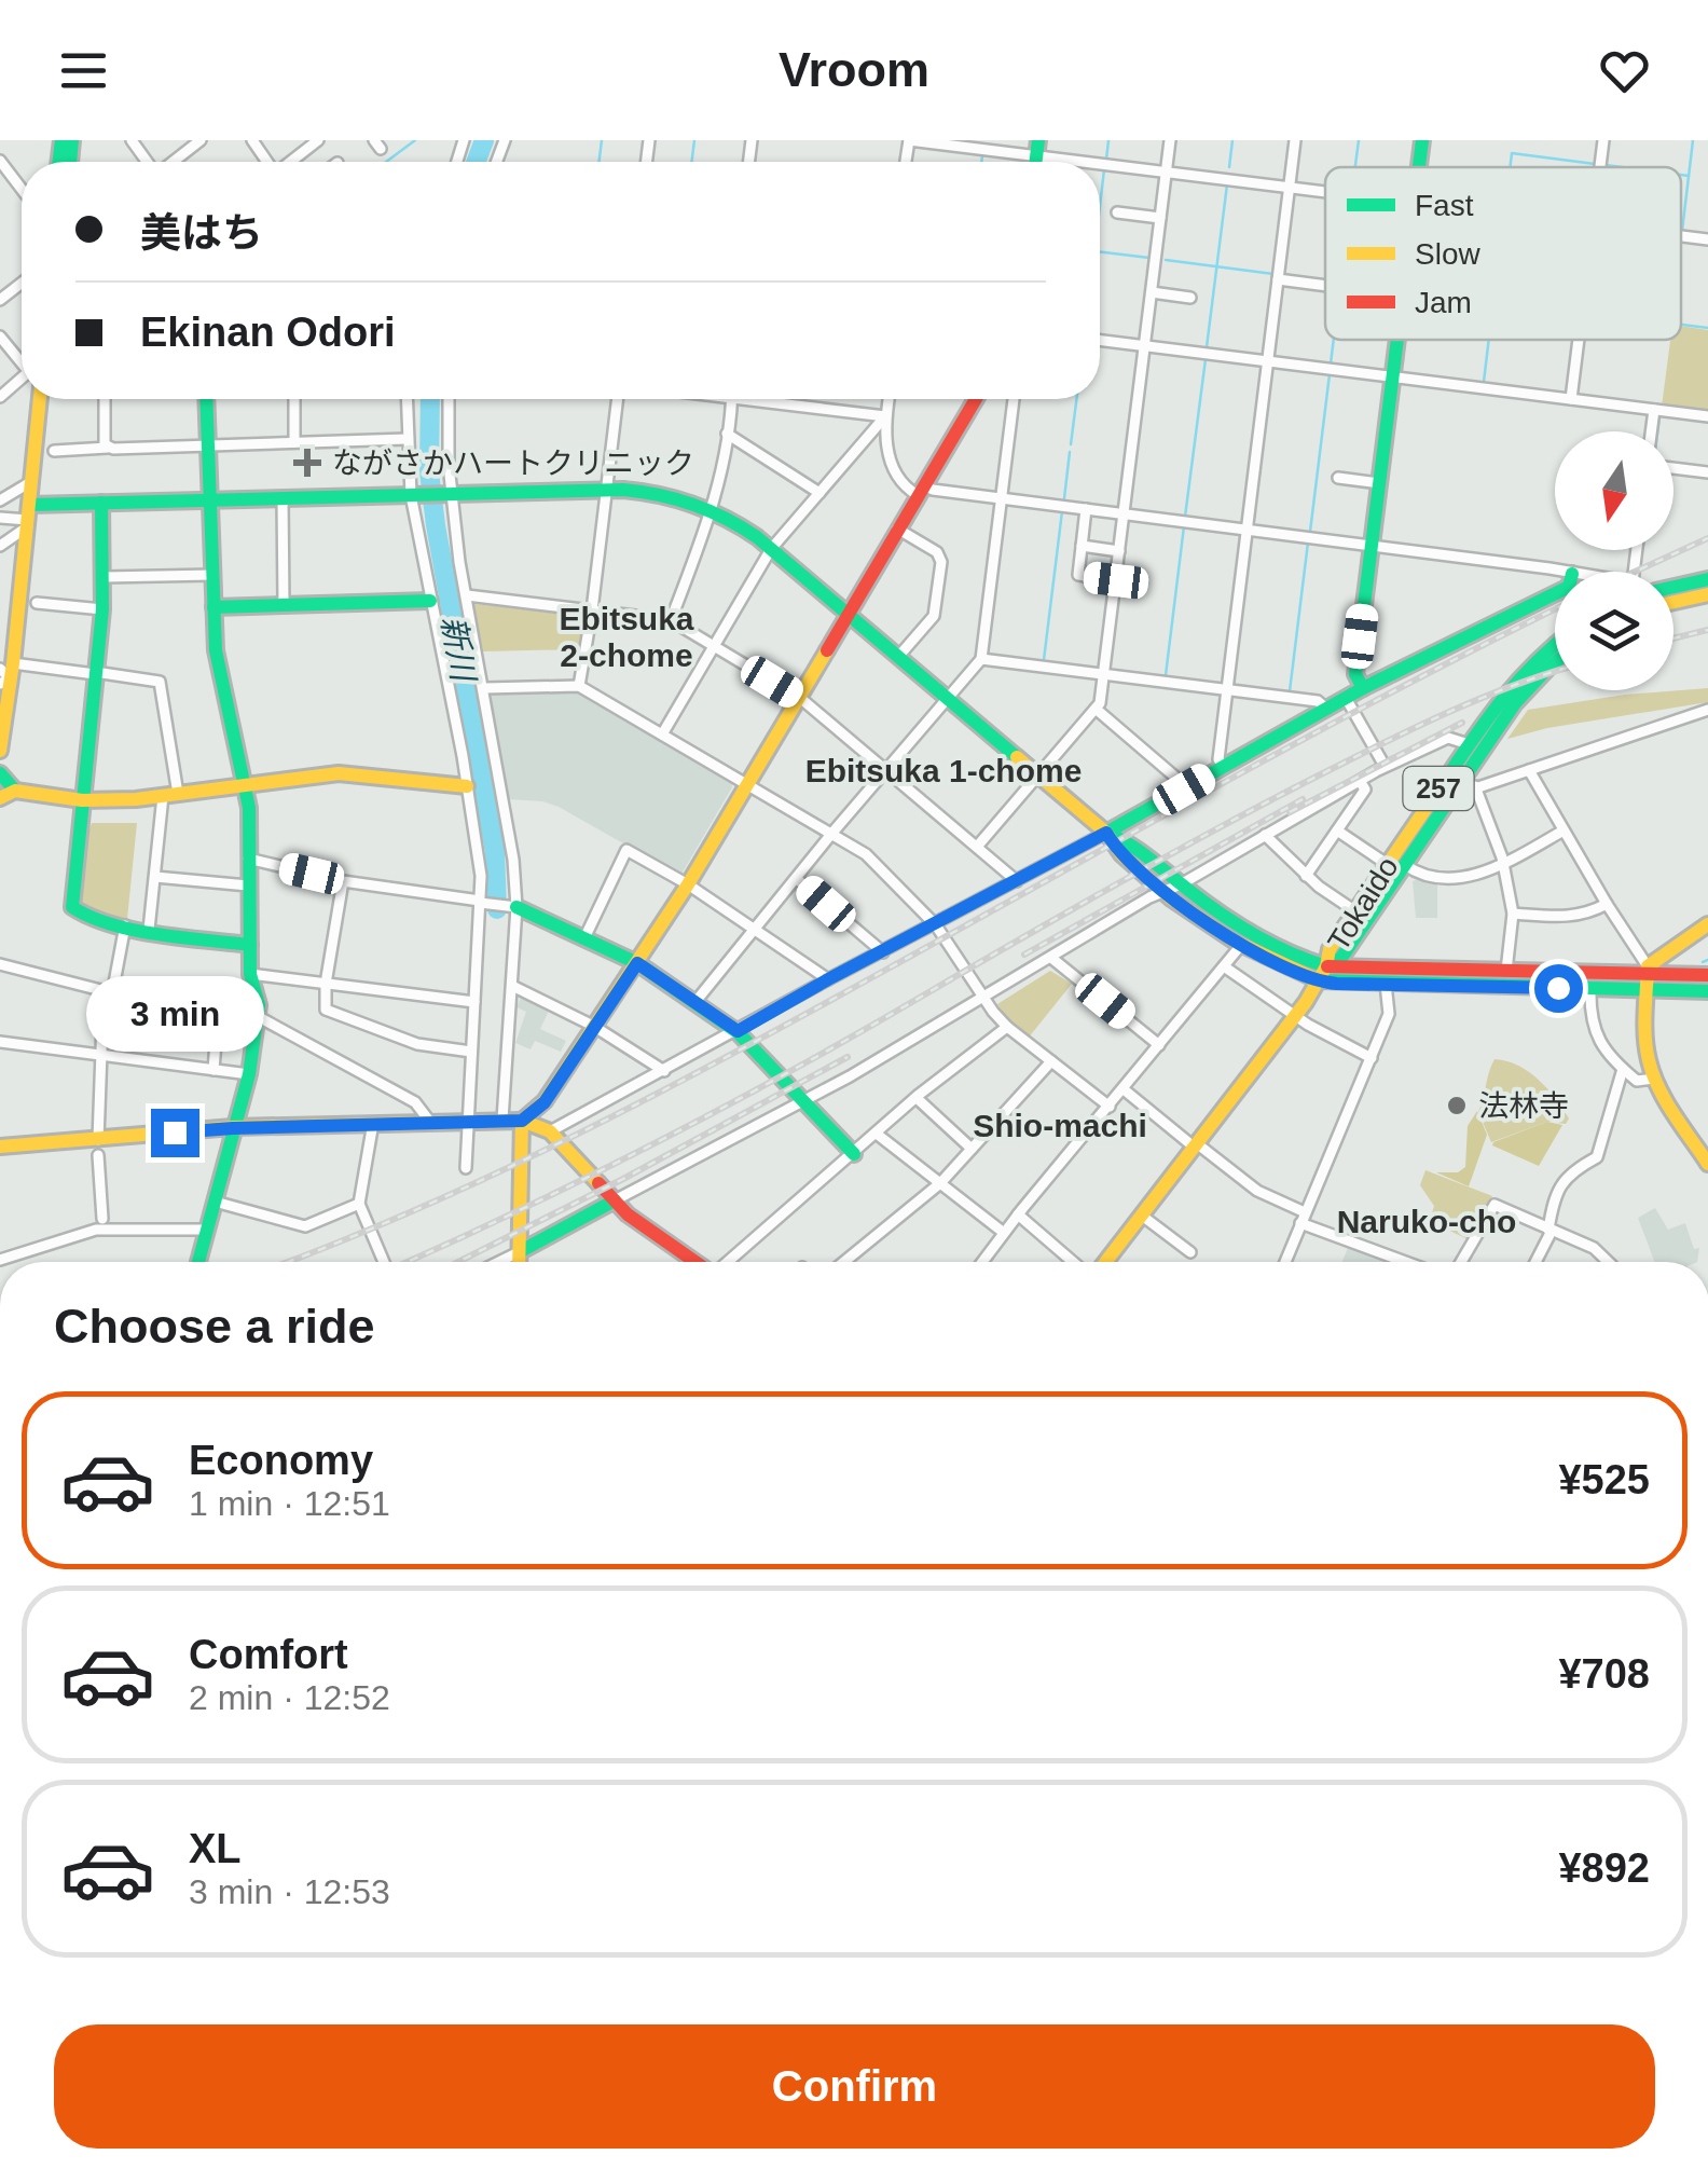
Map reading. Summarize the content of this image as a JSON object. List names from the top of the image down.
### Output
{
  "streets": {
    "main road": ["257", "Tokaido"]
  },
  "crossings": [
    ["257", "Tokaido"]
  ],
  "districts": [
    "Ebitsuka 2-chome",
    "Ebitsuka 1-chome",
    "Shio-machi",
    "Naruko-cho"
  ],
  "water": ["新川"],
  "places": {
    "health": ["ながさかハートクリニック"],
    "other": ["法林寺"]
  },
  "legend": ["Fast", "Slow", "Jam"],
  "north": "bottom",
  "page": {
    "header": "Vroom",
    "banner": ["美はち", "Ekinan Odori"],
    "bubble": "3 min",
    "heading": "Choose a ride",
    "list": [
      {
        "name": "Economy",
        "note": "1 min · 12:51",
        "value": "¥525"
      },
      {
        "name": "Comfort",
        "note": "2 min · 12:52",
        "value": "¥708"
      },
      {
        "name": "XL",
        "note": "3 min · 12:53",
        "value": "¥892"
      }
    ],
    "buttons": "Confirm"
  }
}
